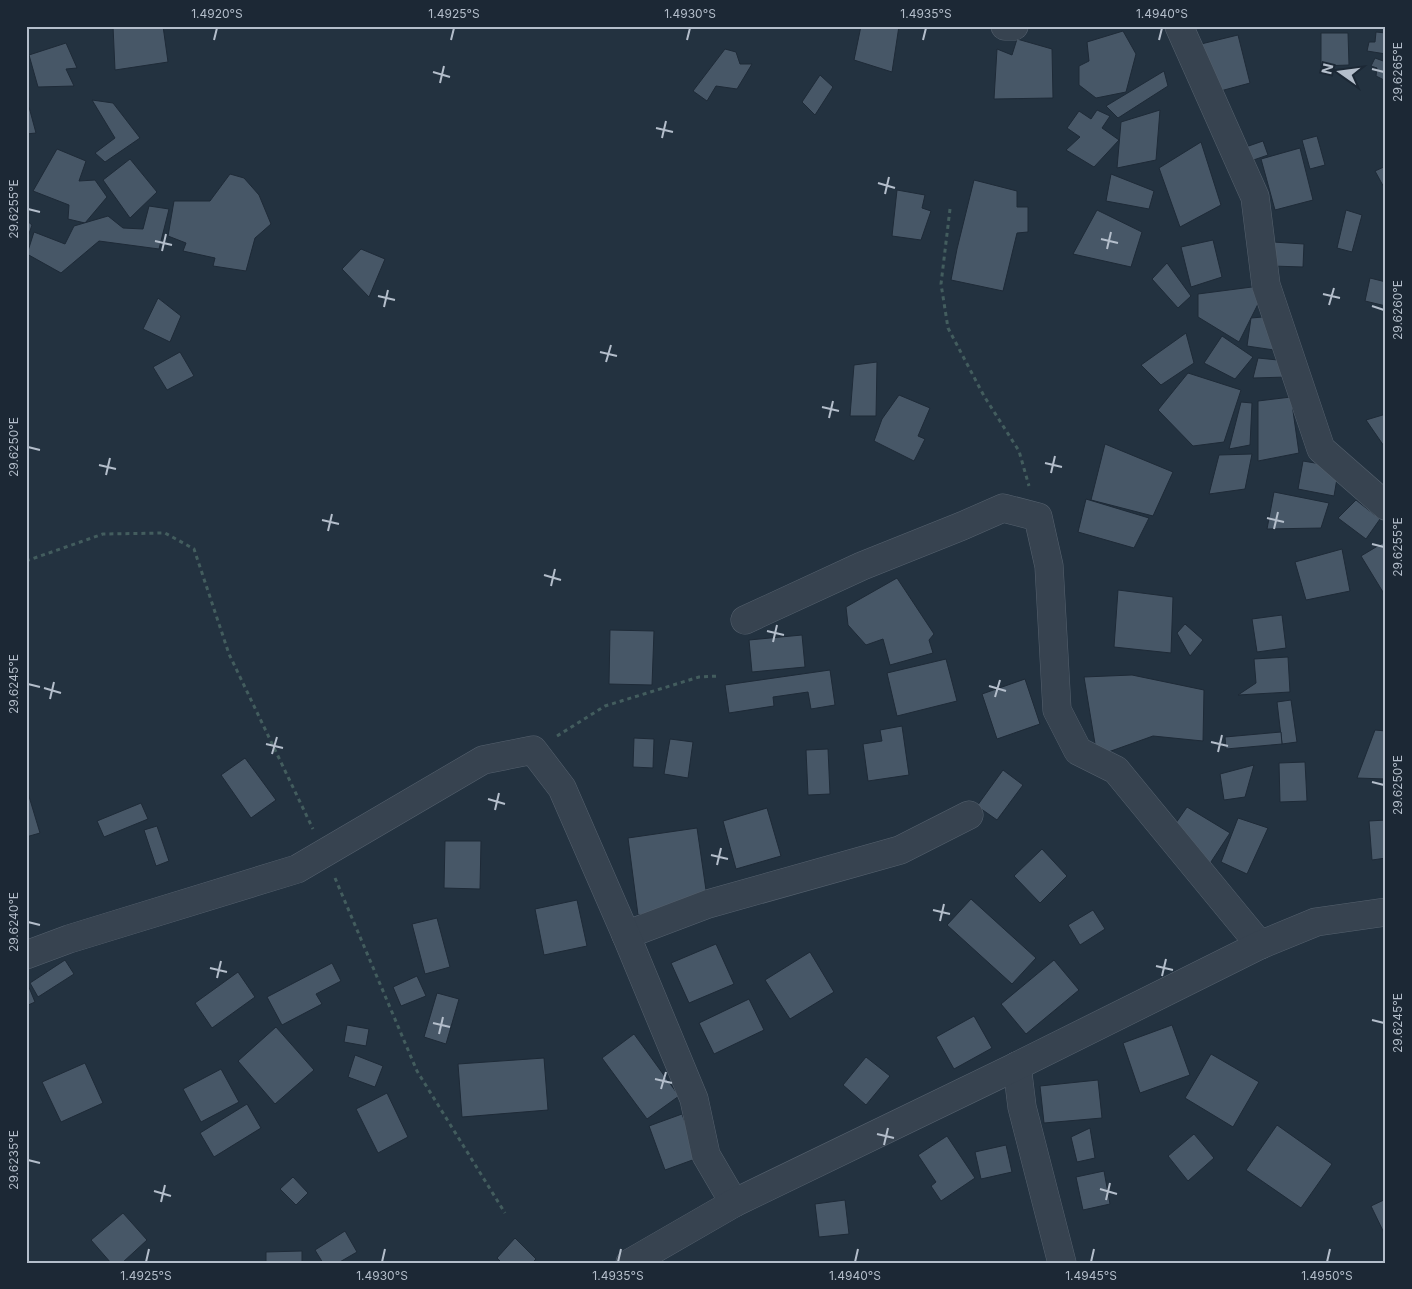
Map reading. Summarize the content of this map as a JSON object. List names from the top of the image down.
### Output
{
  "north": "left",
  "coordinates": [
    "1.4920°S",
    "1.4925°S",
    "1.4930°S",
    "1.4935°S",
    "1.4940°S",
    "29.6265°E",
    "29.6255°E",
    "29.6260°E",
    "29.6250°E",
    "29.6245°E",
    "29.6240°E",
    "29.6235°E",
    "1.4945°S",
    "1.4950°S"
  ]
}
